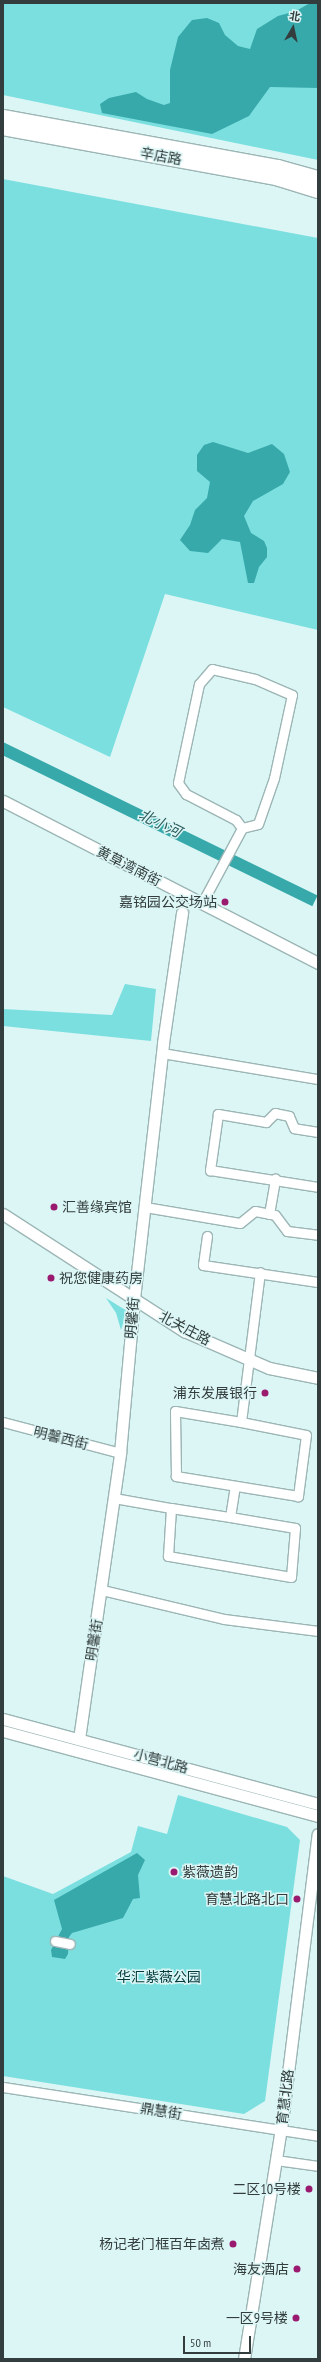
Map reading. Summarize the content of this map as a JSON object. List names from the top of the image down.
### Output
{
  "streets": {
    "main road": ["辛店路"],
    "street": [
      "黄草湾南街",
      "明馨街",
      "北关庄路",
      "明馨西街",
      "小营北路",
      "育慧北路",
      "鼎慧街"
    ]
  },
  "crossings": [
    ["明馨街", "北关庄路"],
    ["明馨街", "明馨西街"],
    ["明馨街", "小营北路"],
    ["育慧北路", "鼎慧街"]
  ],
  "water": ["北小河"],
  "parks": ["华汇紫薇公园"],
  "places": [
    "嘉铭园公交场站",
    "汇善缘宾馆",
    "祝您健康药房",
    "浦东发展银行",
    "紫薇遗韵",
    "育慧北路北口",
    "二区10号楼",
    "杨记老门框百年卤煮",
    "海友酒店",
    "一区9号楼"
  ],
  "scale_bar": "50 m",
  "north": "top"
}
